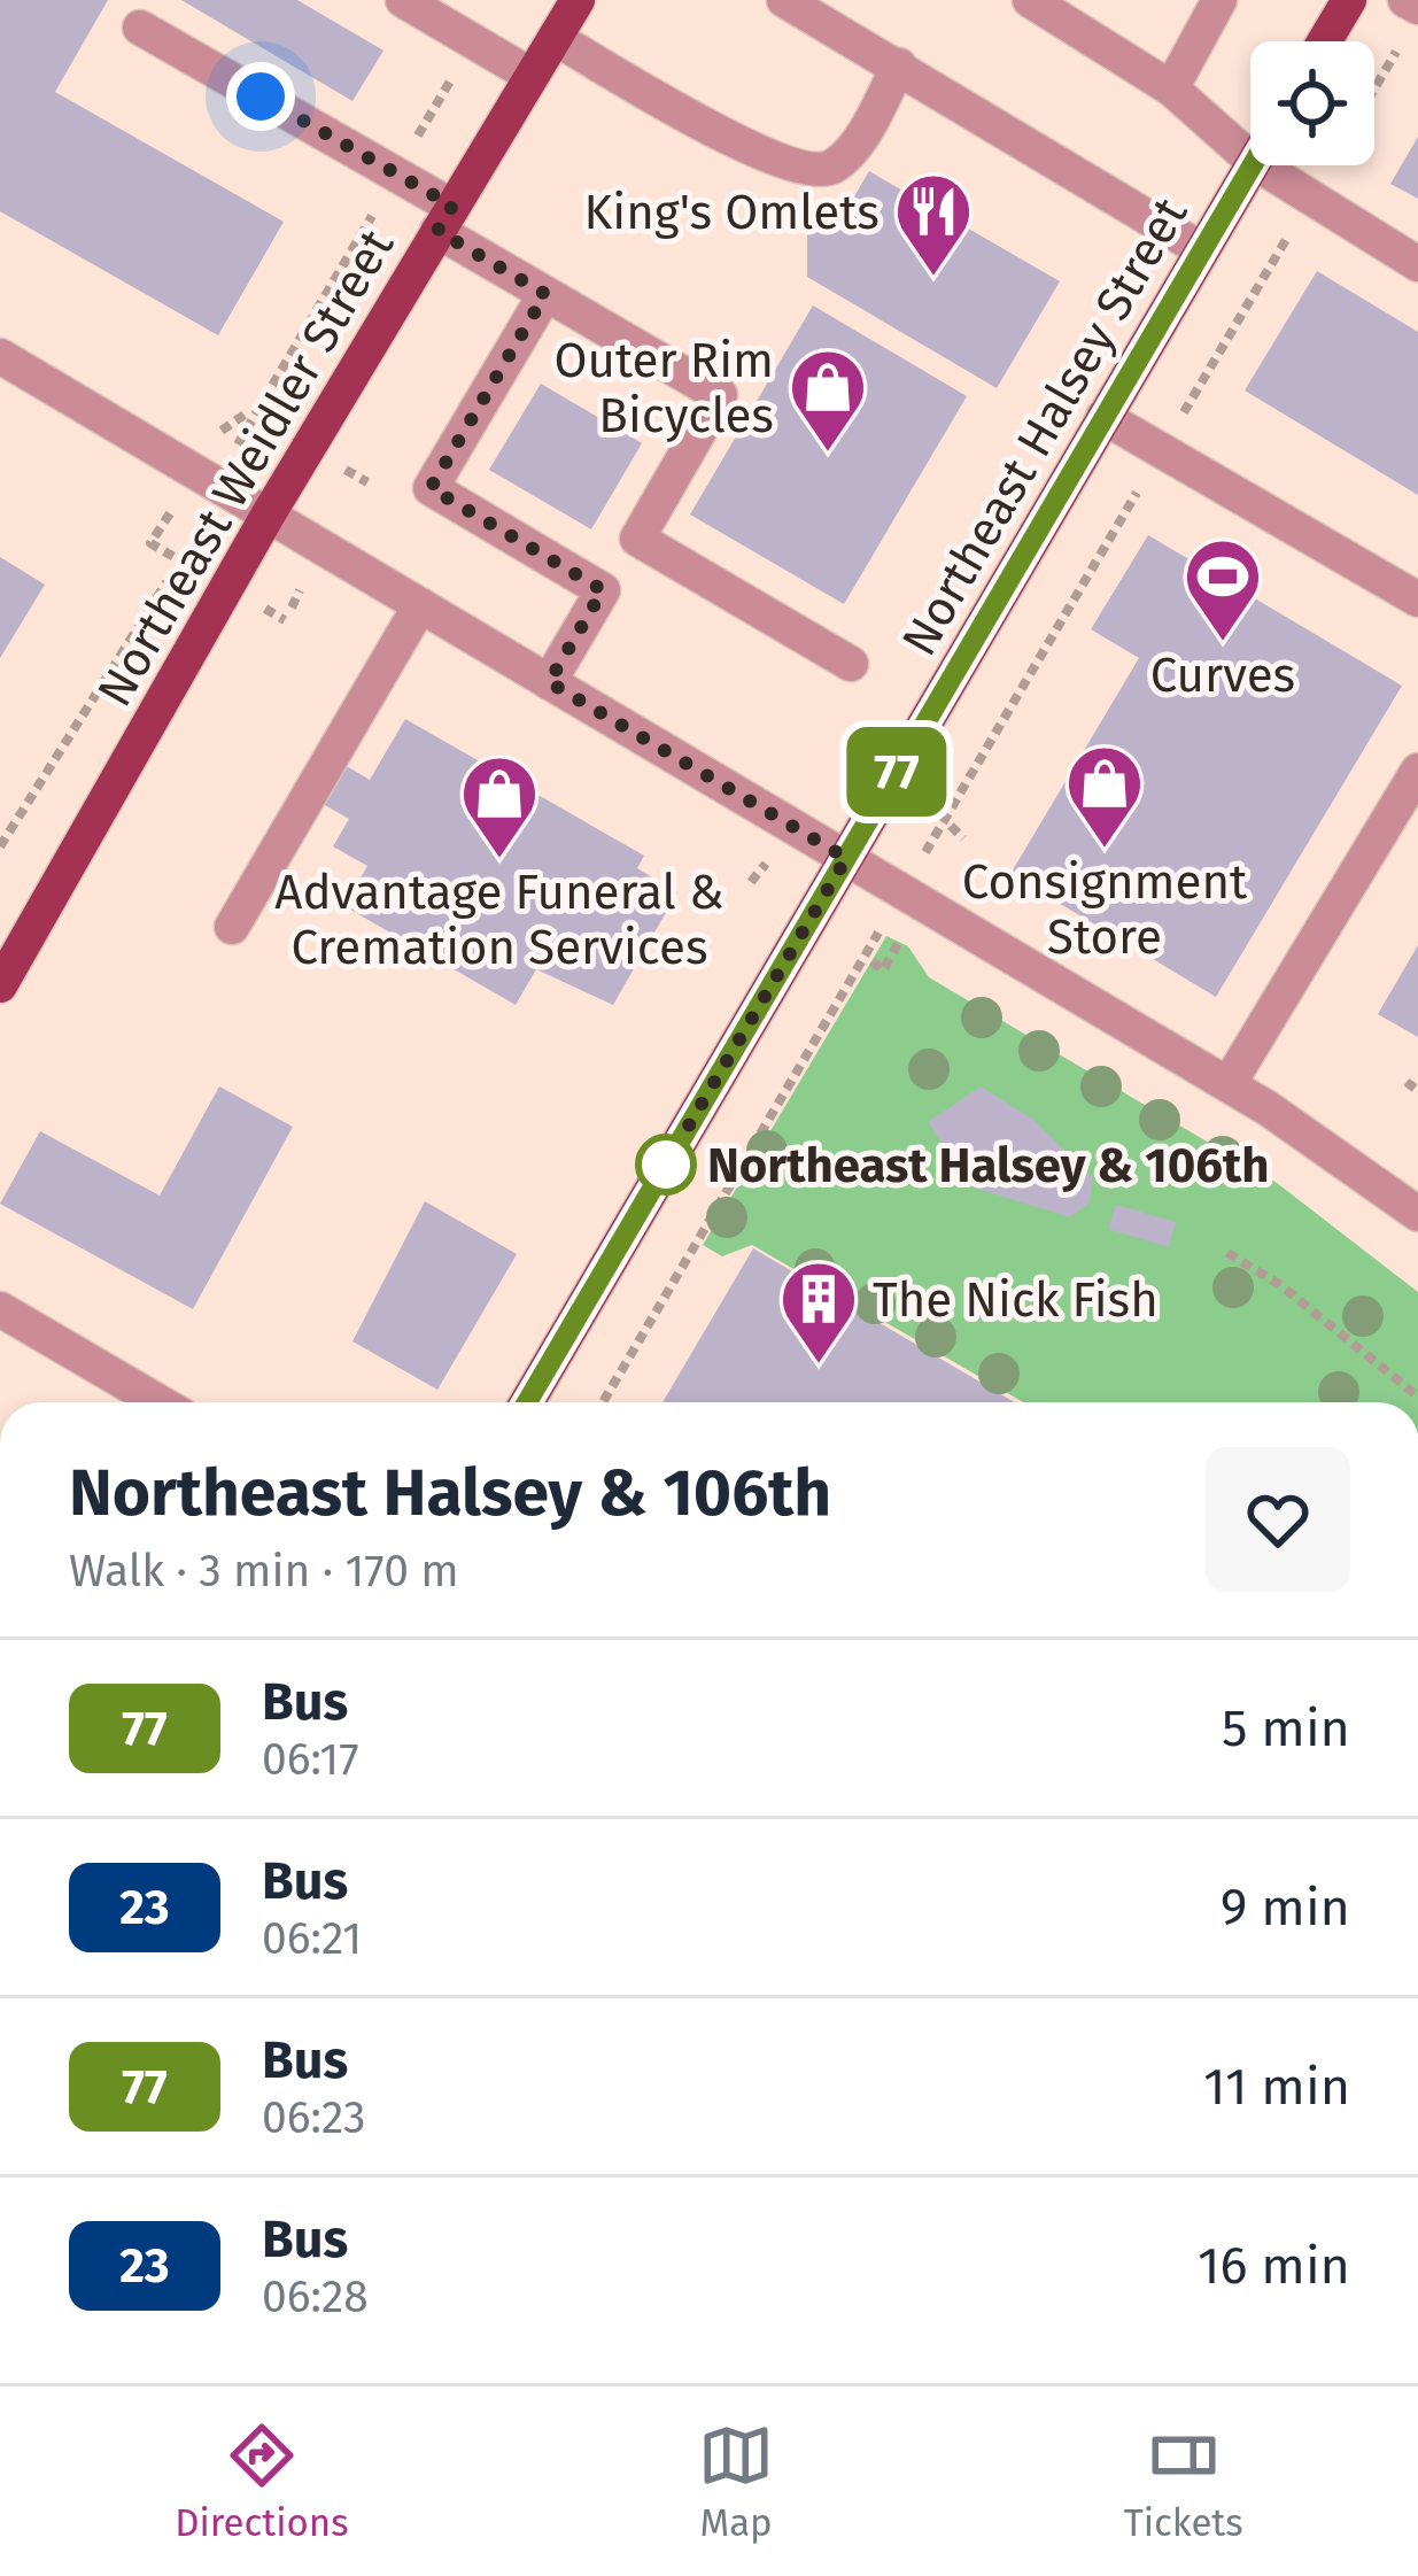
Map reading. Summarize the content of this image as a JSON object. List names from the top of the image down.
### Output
{
  "streets": {
    "main road": ["Northeast Halsey Street", "Northeast Weidler Street"]
  },
  "places": {
    "restaurant": ["King's Omlets"],
    "shop": ["Outer Rim Bicycles", "Consignment Store", "Advantage Funeral & Cremation Services"],
    "sports": ["Curves"],
    "other": ["Northeast Halsey & 106th"],
    "building": ["The Nick Fish"]
  },
  "lines": ["bus line 77"],
  "page": {
    "on_map": "77",
    "heading": ["Northeast Halsey & 106th", "Walk · 3 min · 170 m"],
    "list": [
      {
        "mark": "77",
        "name": "Bus",
        "note": "06:17",
        "value": "5 min"
      },
      {
        "mark": "23",
        "name": "Bus",
        "note": "06:21",
        "value": "9 min"
      },
      {
        "mark": "77",
        "name": "Bus",
        "note": "06:23",
        "value": "11 min"
      },
      {
        "mark": "23",
        "name": "Bus",
        "note": "06:28",
        "value": "16 min"
      }
    ],
    "tabs": ["Directions", "Map", "Tickets"]
  }
}
